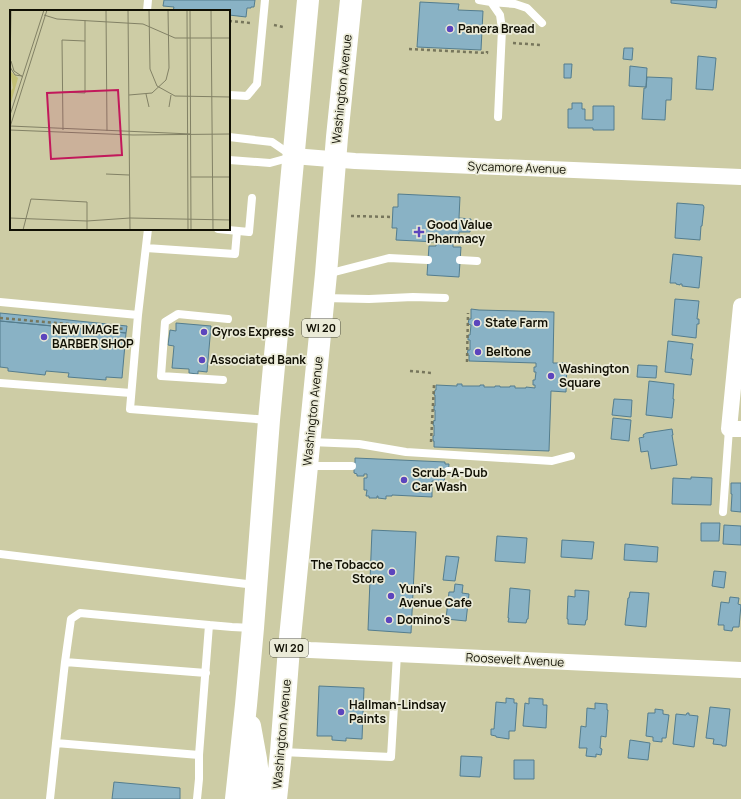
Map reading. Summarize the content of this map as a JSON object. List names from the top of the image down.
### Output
{
  "streets": {
    "main road": ["Washington Avenue", "WI 20"],
    "street": ["Sycamore Avenue", "Roosevelt Avenue"]
  },
  "crossings": [
    ["Washington Avenue", "Sycamore Avenue"],
    ["Washington Avenue", "Roosevelt Avenue"]
  ],
  "places": {
    "other": [
      "Panera Bread",
      "State Farm",
      "Gyros Express",
      "NEW IMAGE BARBER SHOP",
      "Beltone",
      "Associated Bank",
      "Washington Square",
      "Scrub-A-Dub Car Wash",
      "The Tobacco Store",
      "Yuni's Avenue Cafe",
      "Domino's",
      "Hallman-Lindsay Paints"
    ],
    "health": ["Good Value Pharmacy"]
  }
}
